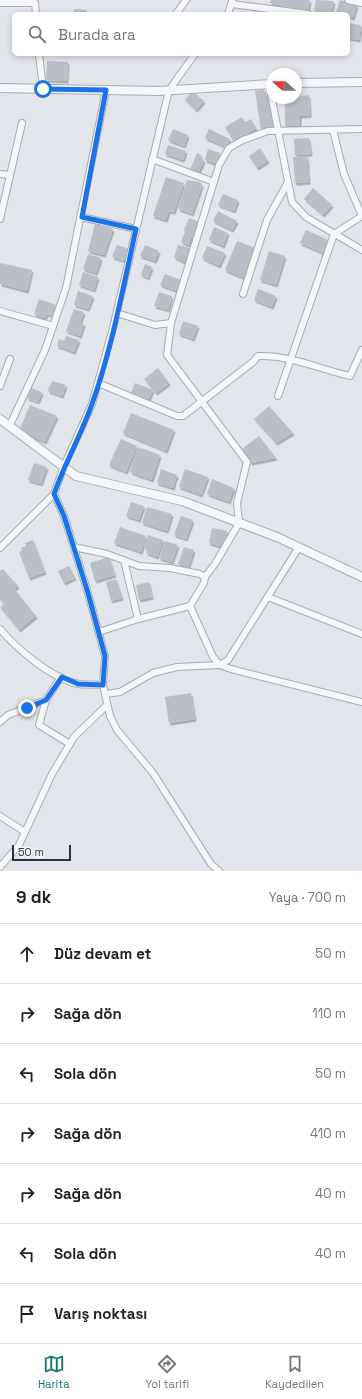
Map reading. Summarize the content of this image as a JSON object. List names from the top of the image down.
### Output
{
  "scale_bar": "50 m",
  "north": "left",
  "page": {
    "search": "Burada ara",
    "scale": "50 m",
    "heading": ["9 dk", "Yaya · 700 m"],
    "list": [
      ["Düz devam et", "50 m"],
      ["Sağa dön", "110 m"],
      ["Sola dön", "50 m"],
      ["Sağa dön", "410 m"],
      ["Sağa dön", "40 m"],
      ["Sola dön", "40 m"],
      "Varış noktası"
    ],
    "nav": ["Harita", "Yol tarifi", "Kaydedilen"]
  }
}
